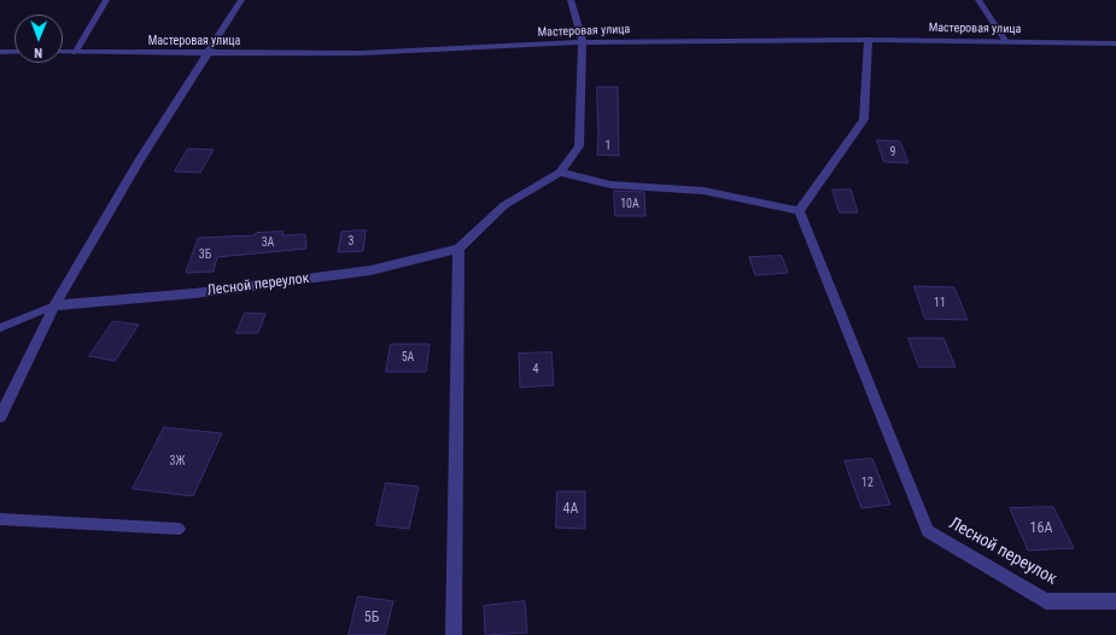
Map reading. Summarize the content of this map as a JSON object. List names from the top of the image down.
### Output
{
  "streets": {
    "street": ["Мастеровая улица", "Лесной переулок"]
  },
  "house_numbers": [
    "1",
    "9",
    "10А",
    "3",
    "3А",
    "3Б",
    "11",
    "5А",
    "4",
    "3Ж",
    "12",
    "4А",
    "16А",
    "5Б"
  ],
  "north": "bottom"
}
